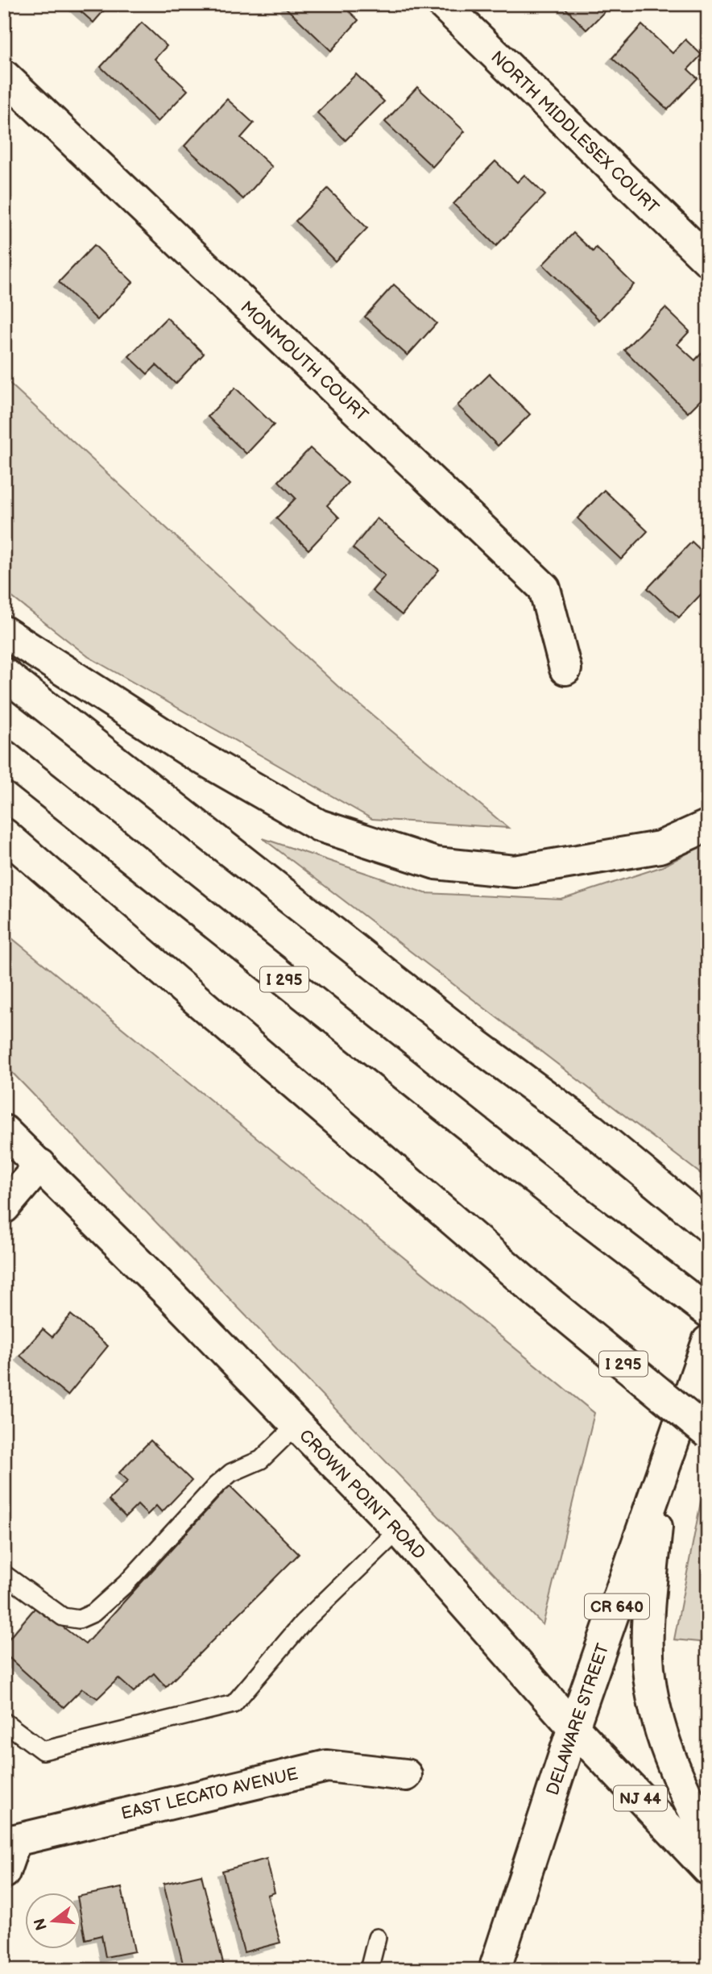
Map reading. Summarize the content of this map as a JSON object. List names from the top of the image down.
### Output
{
  "streets": {
    "main road": [
      "NORTH MIDDLESEX COURT",
      "MONMOUTH COURT",
      "I 295",
      "CROWN POINT ROAD",
      "CR 640",
      "DELAWARE STREET",
      "EAST LECATO AVENUE",
      "NJ 44"
    ]
  },
  "crossings": [
    ["CROWN POINT ROAD", "DELAWARE STREET"]
  ],
  "north": "left"
}
